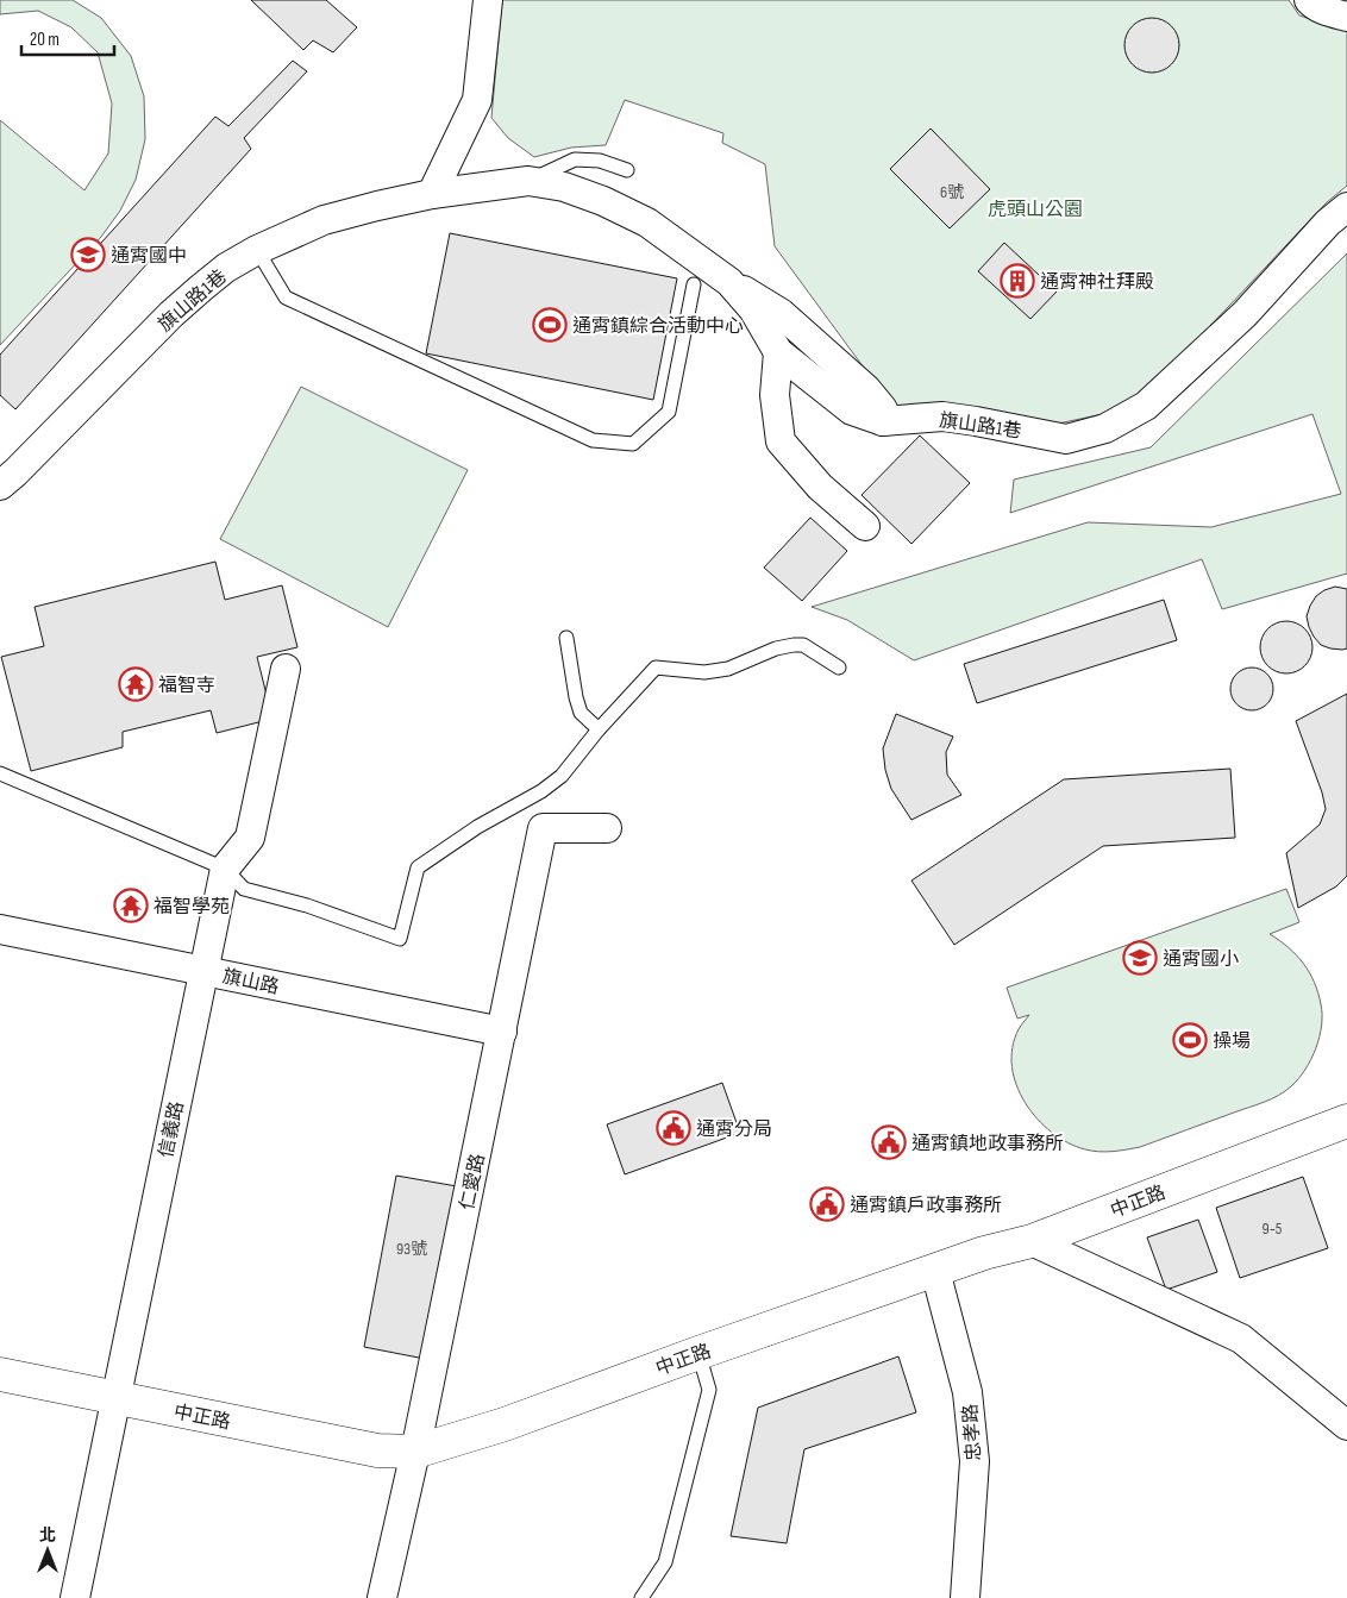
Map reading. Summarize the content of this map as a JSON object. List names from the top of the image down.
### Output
{
  "streets": {
    "main road": ["中正路"],
    "street": [
      "旗山路1巷",
      "旗山路",
      "信義路",
      "仁愛路",
      "忠孝路"
    ]
  },
  "crossings": [
    ["旗山路", "信義路"],
    ["旗山路", "仁愛路"],
    ["信義路", "中正路"],
    ["仁愛路", "中正路"],
    ["中正路", "忠孝路"]
  ],
  "parks": ["虎頭山公園"],
  "places": {
    "school or university": ["通霄國中", "通霄國小"],
    "building": ["通霄神社拜殿"],
    "sports": ["通霄鎮綜合活動中心", "操場"],
    "temple": ["福智寺", "福智學苑"],
    "public building": ["通霄分局", "通霄鎮地政事務所", "通霄鎮戶政事務所"]
  },
  "house_numbers": ["6號", "9-5", "93號"],
  "scale_bar": "20 m",
  "north": "top"
}
